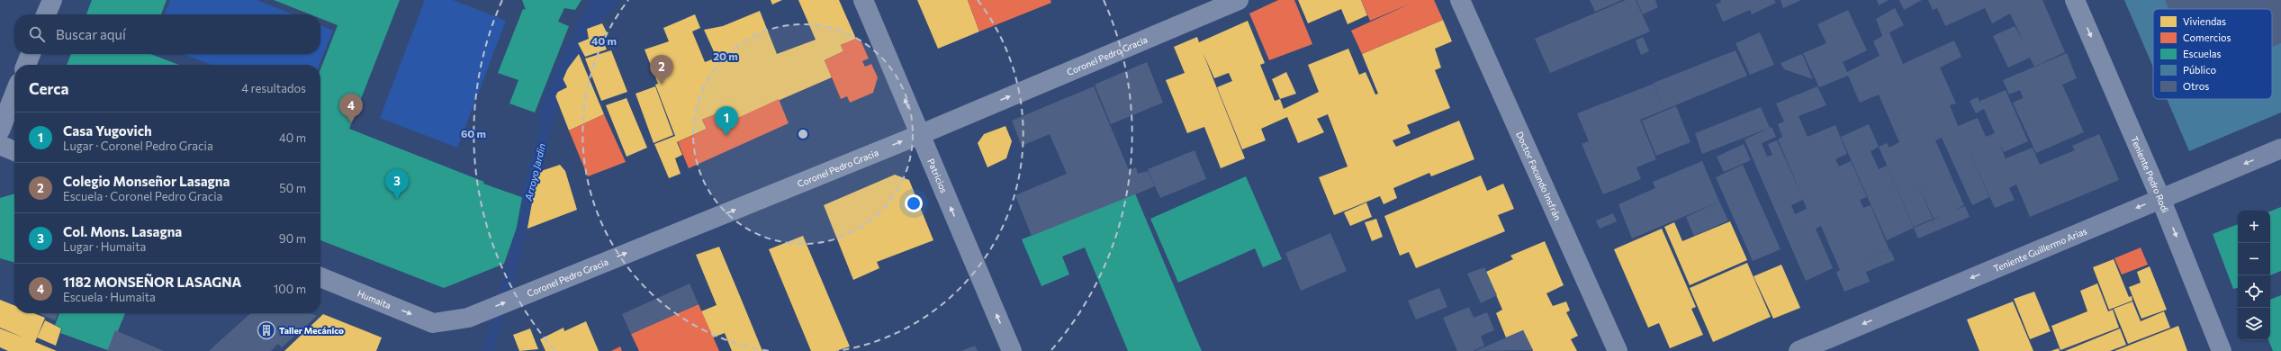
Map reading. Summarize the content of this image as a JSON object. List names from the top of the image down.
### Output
{
  "streets": {
    "street": [
      "Coronel Pedro Gracia",
      "Teniente Pedro Rodi",
      "Patricios",
      "Doctor Facundo Insfrán",
      "Teniente Guillermo Arias",
      "Humaita"
    ]
  },
  "crossings": [
    ["Coronel Pedro Gracia", "Patricios"],
    ["Coronel Pedro Gracia", "Humaita"],
    ["Teniente Pedro Rodi", "Teniente Guillermo Arias"]
  ],
  "one_way": [
    "Coronel Pedro Gracia",
    "Teniente Pedro Rodi",
    "Patricios",
    "Teniente Guillermo Arias",
    "Humaita"
  ],
  "water": ["Arroyo Jardin"],
  "places": {
    "building": ["Taller Mecánico"]
  },
  "legend": [
    "Viviendas",
    "Comercios",
    "Escuelas",
    "Público",
    "Otros"
  ],
  "page": {
    "search": "Buscar aquí",
    "pins": [
      "2",
      "4",
      "1",
      "3"
    ],
    "heading": ["Cerca", "4 resultados"],
    "list": [
      {
        "mark": "1",
        "name": "Casa Yugovich",
        "note": "Lugar · Coronel Pedro Gracia",
        "value": "40 m"
      },
      {
        "mark": "2",
        "name": "Colegio Monseñor Lasagna",
        "note": "Escuela · Coronel Pedro Gracia",
        "value": "50 m"
      },
      {
        "mark": "3",
        "name": "Col. Mons. Lasagna",
        "note": "Lugar · Humaita",
        "value": "90 m"
      },
      {
        "mark": "4",
        "name": "1182 MONSEÑOR LASAGNA",
        "note": "Escuela · Humaita",
        "value": "100 m"
      }
    ],
    "map_buttons": ["+", "−"]
  },
  "rings": ["40 m", "20 m", "60 m"]
}
